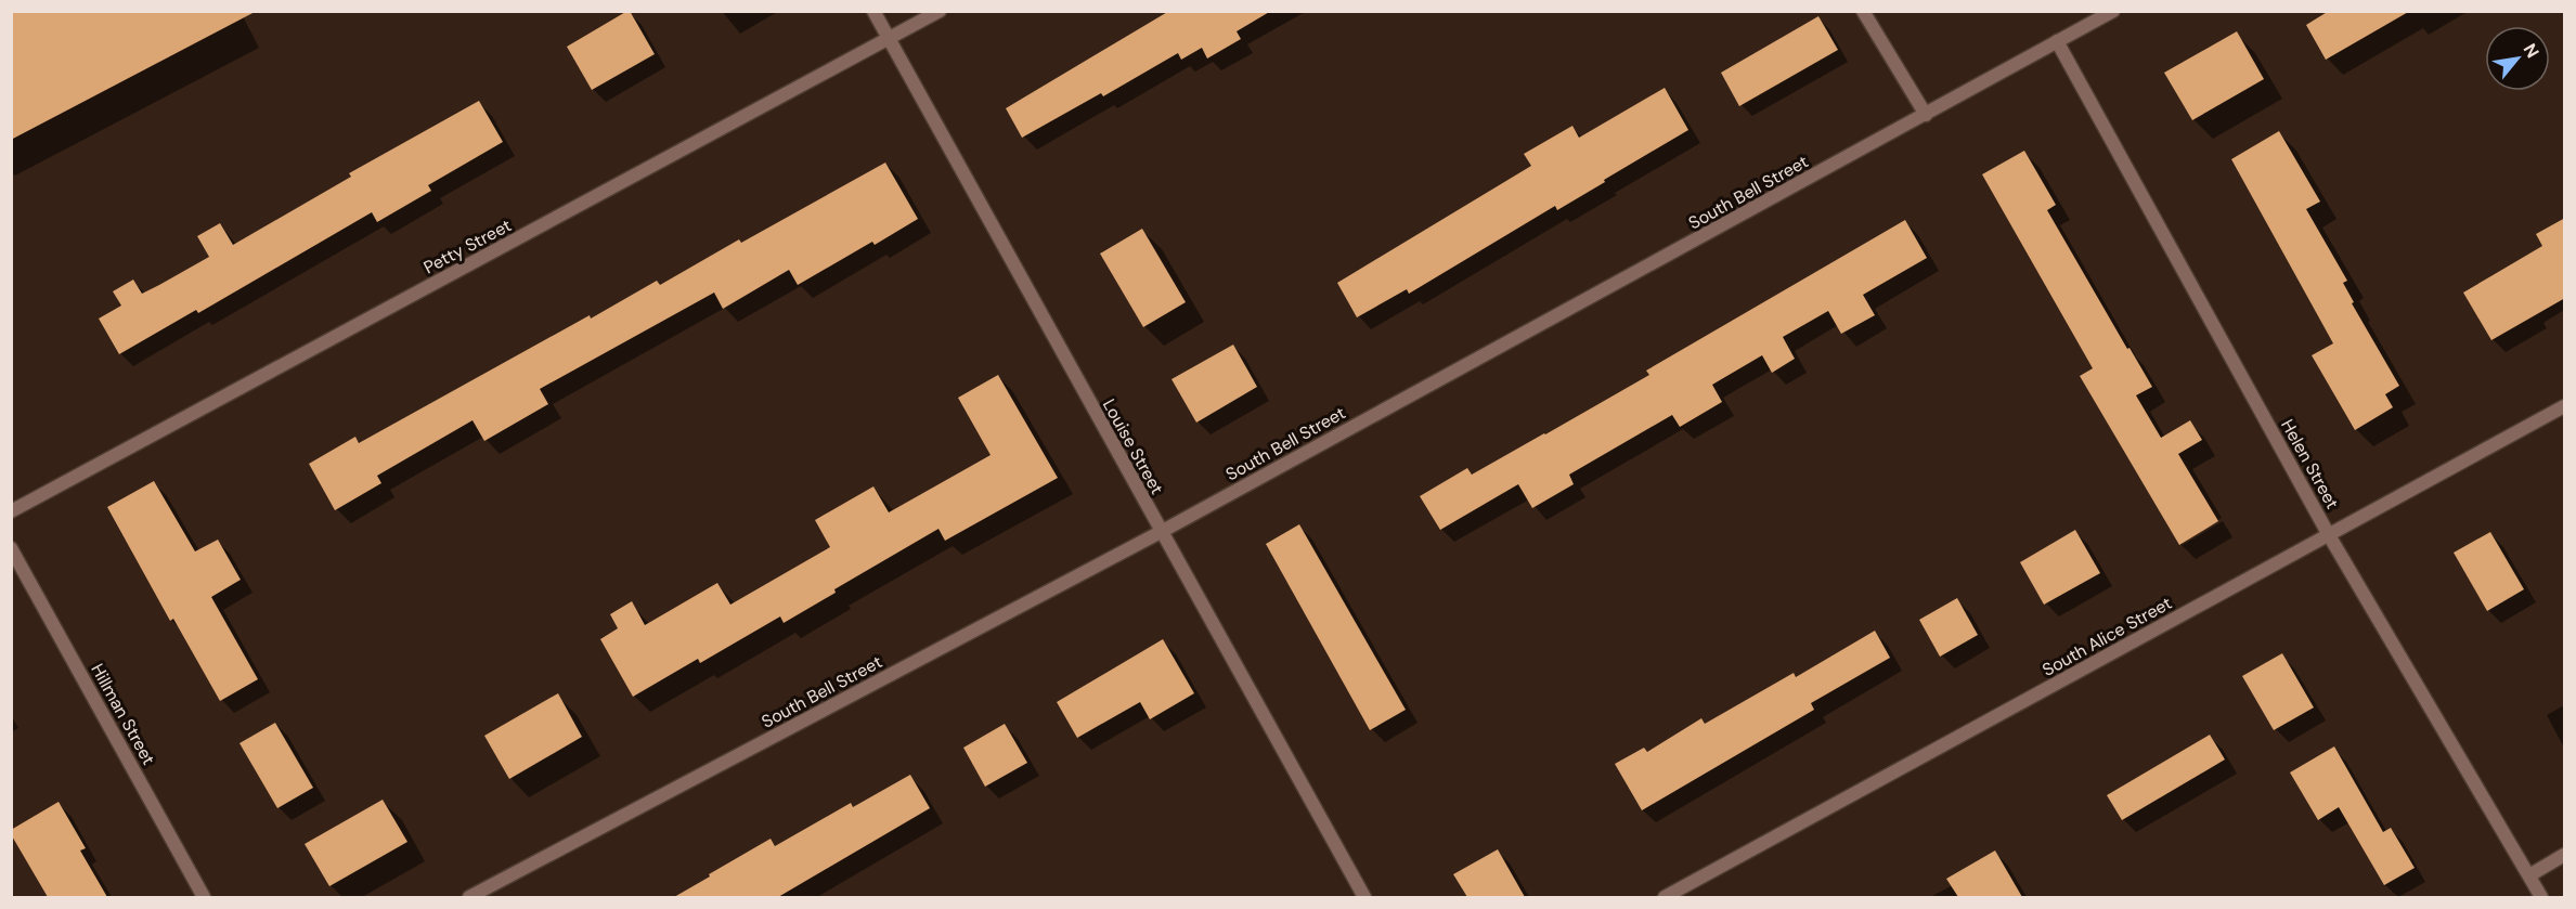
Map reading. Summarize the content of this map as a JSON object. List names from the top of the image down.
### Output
{
  "streets": {
    "street": [
      "South Bell Street",
      "Petty Street",
      "Louise Street",
      "Helen Street",
      "South Alice Street",
      "Hillman Street"
    ]
  },
  "crossings": [
    ["South Bell Street", "Louise Street"],
    ["South Bell Street", "Helen Street"],
    ["Petty Street", "Louise Street"],
    ["Helen Street", "South Alice Street"]
  ],
  "north": "top right"
}
